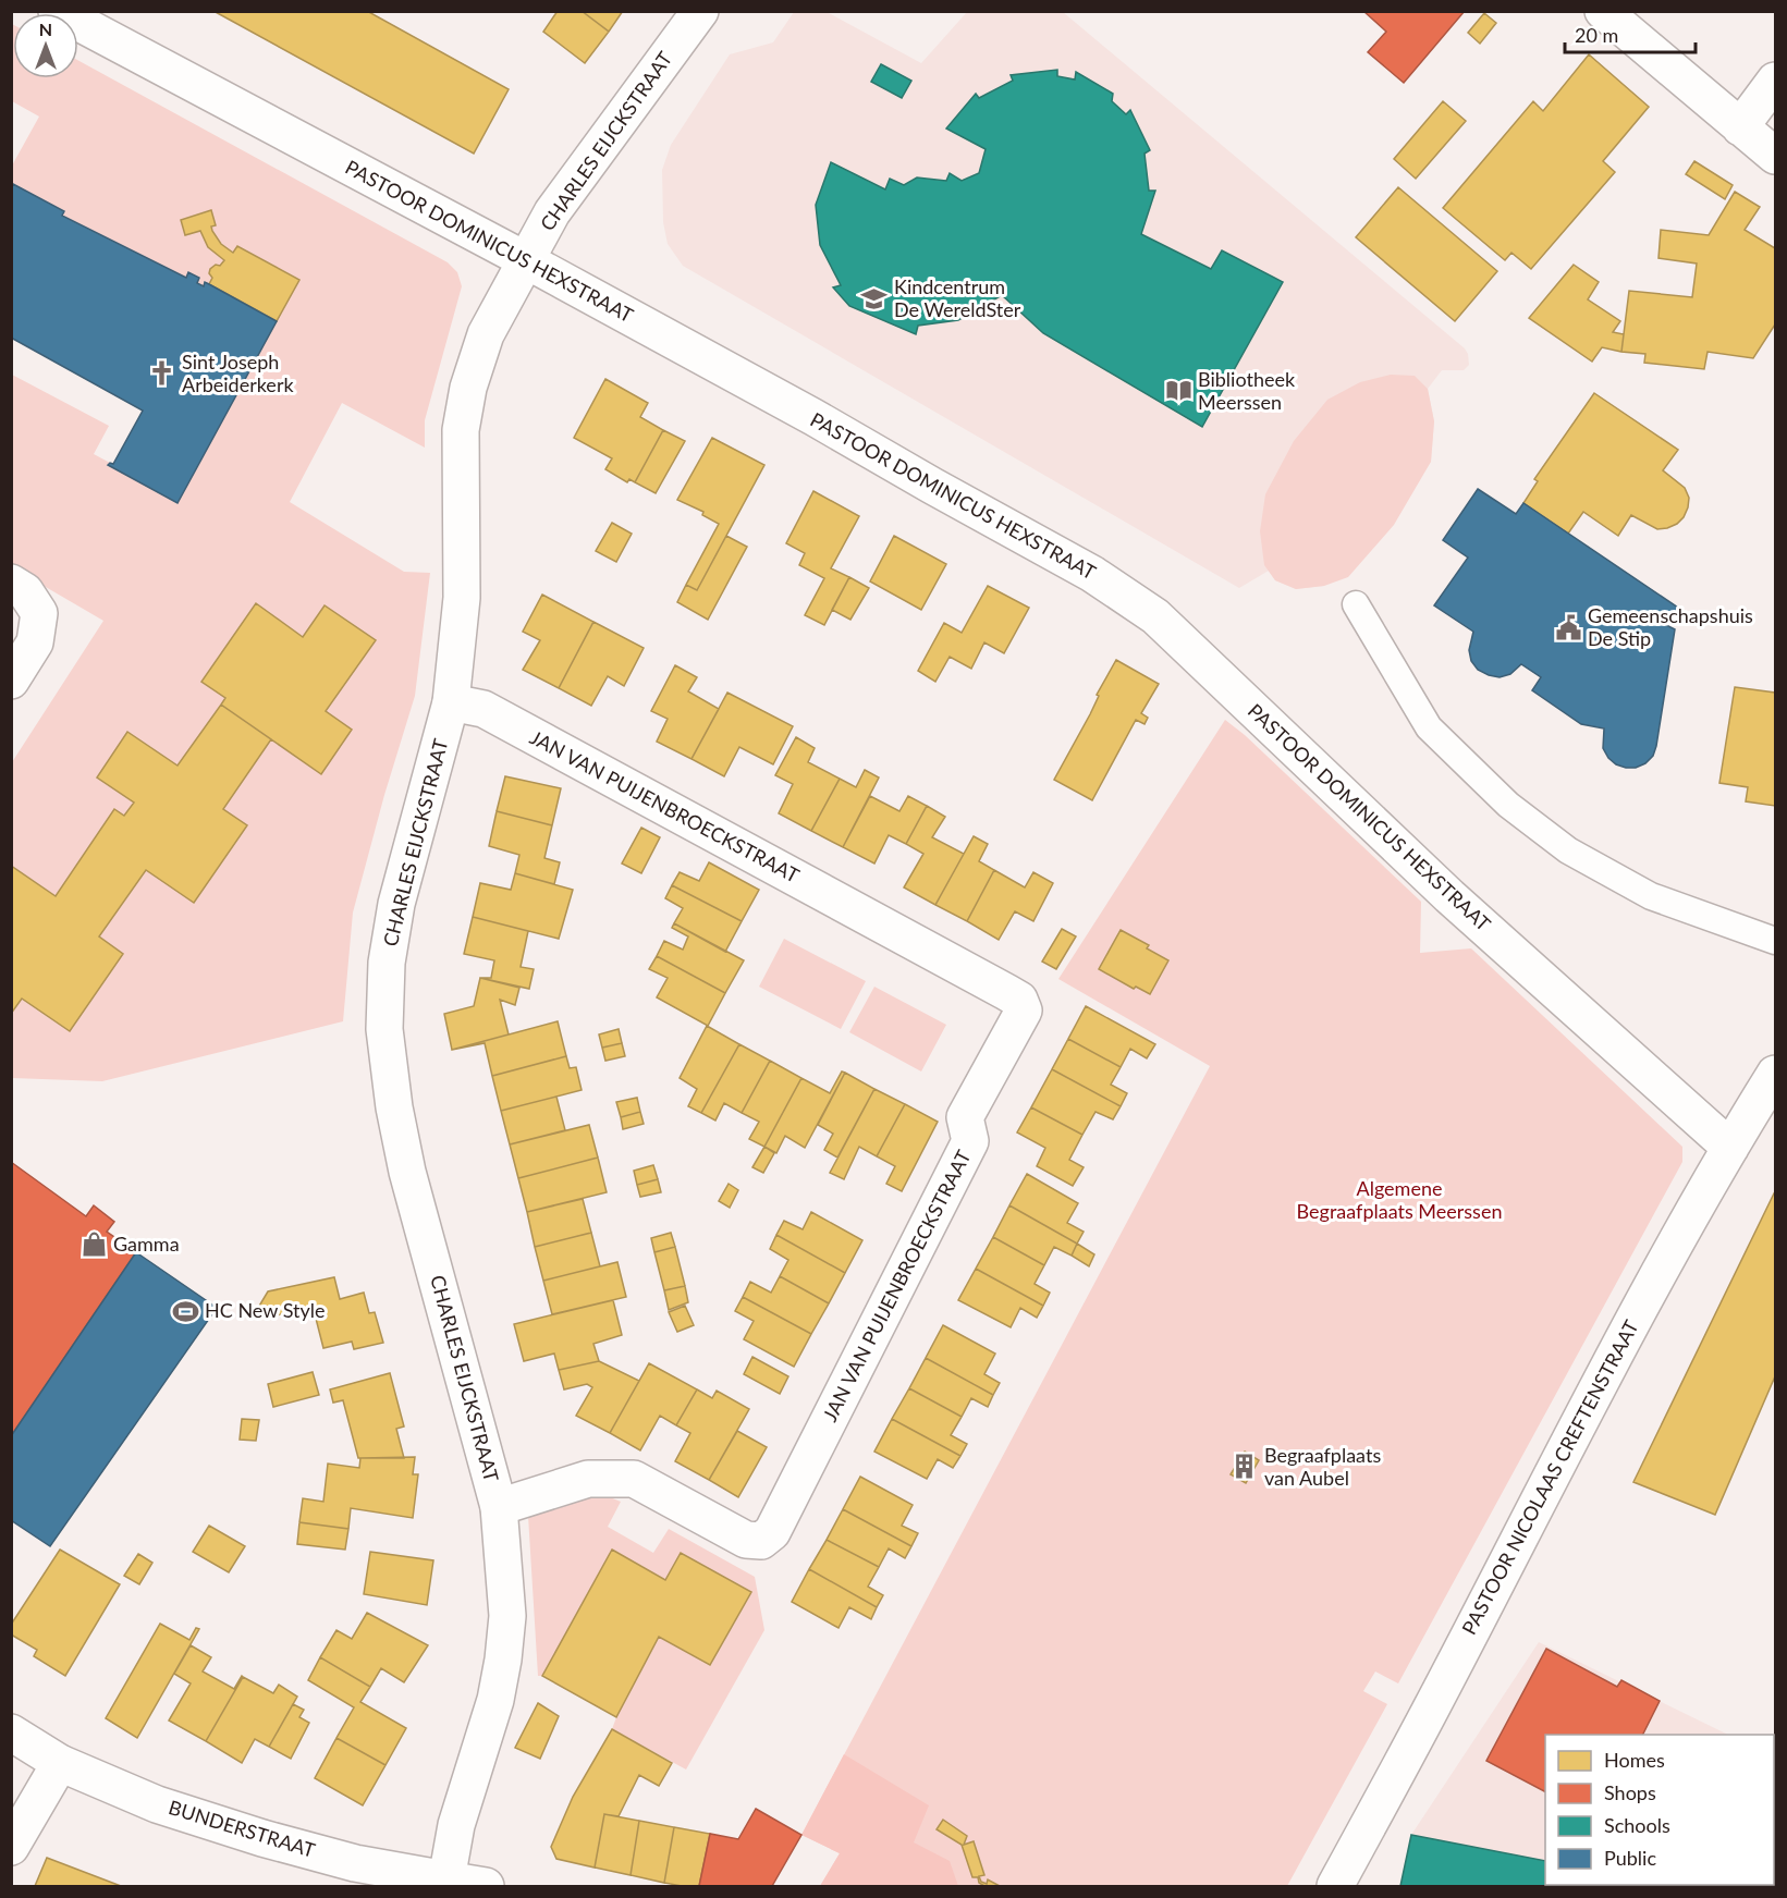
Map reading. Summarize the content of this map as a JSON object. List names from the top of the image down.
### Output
{
  "streets": {
    "street": [
      "CHARLES EIJCKSTRAAT",
      "PASTOOR DOMINICUS HEXSTRAAT",
      "JAN VAN PUIJENBROECKSTRAAT",
      "PASTOOR NICOLAAS CREFTENSTRAAT",
      "BUNDERSTRAAT"
    ]
  },
  "crossings": [
    ["CHARLES EIJCKSTRAAT", "PASTOOR DOMINICUS HEXSTRAAT"],
    ["CHARLES EIJCKSTRAAT", "JAN VAN PUIJENBROECKSTRAAT"],
    ["CHARLES EIJCKSTRAAT", "BUNDERSTRAAT"],
    ["PASTOOR DOMINICUS HEXSTRAAT", "PASTOOR NICOLAAS CREFTENSTRAAT"]
  ],
  "parks": ["Algemene Begraafplaats Meerssen"],
  "places": {
    "school or university": ["Kindcentrum De WereldSter"],
    "church": ["Sint Joseph Arbeiderkerk"],
    "library": ["Bibliotheek Meerssen"],
    "public building": ["Gemeenschapshuis De Stip"],
    "shop": ["Gamma"],
    "sports": ["HC New Style"],
    "building": ["Begraafplaats van Aubel"]
  },
  "legend": [
    "Homes",
    "Shops",
    "Schools",
    "Public"
  ],
  "scale_bar": "20 m",
  "north": "top"
}
